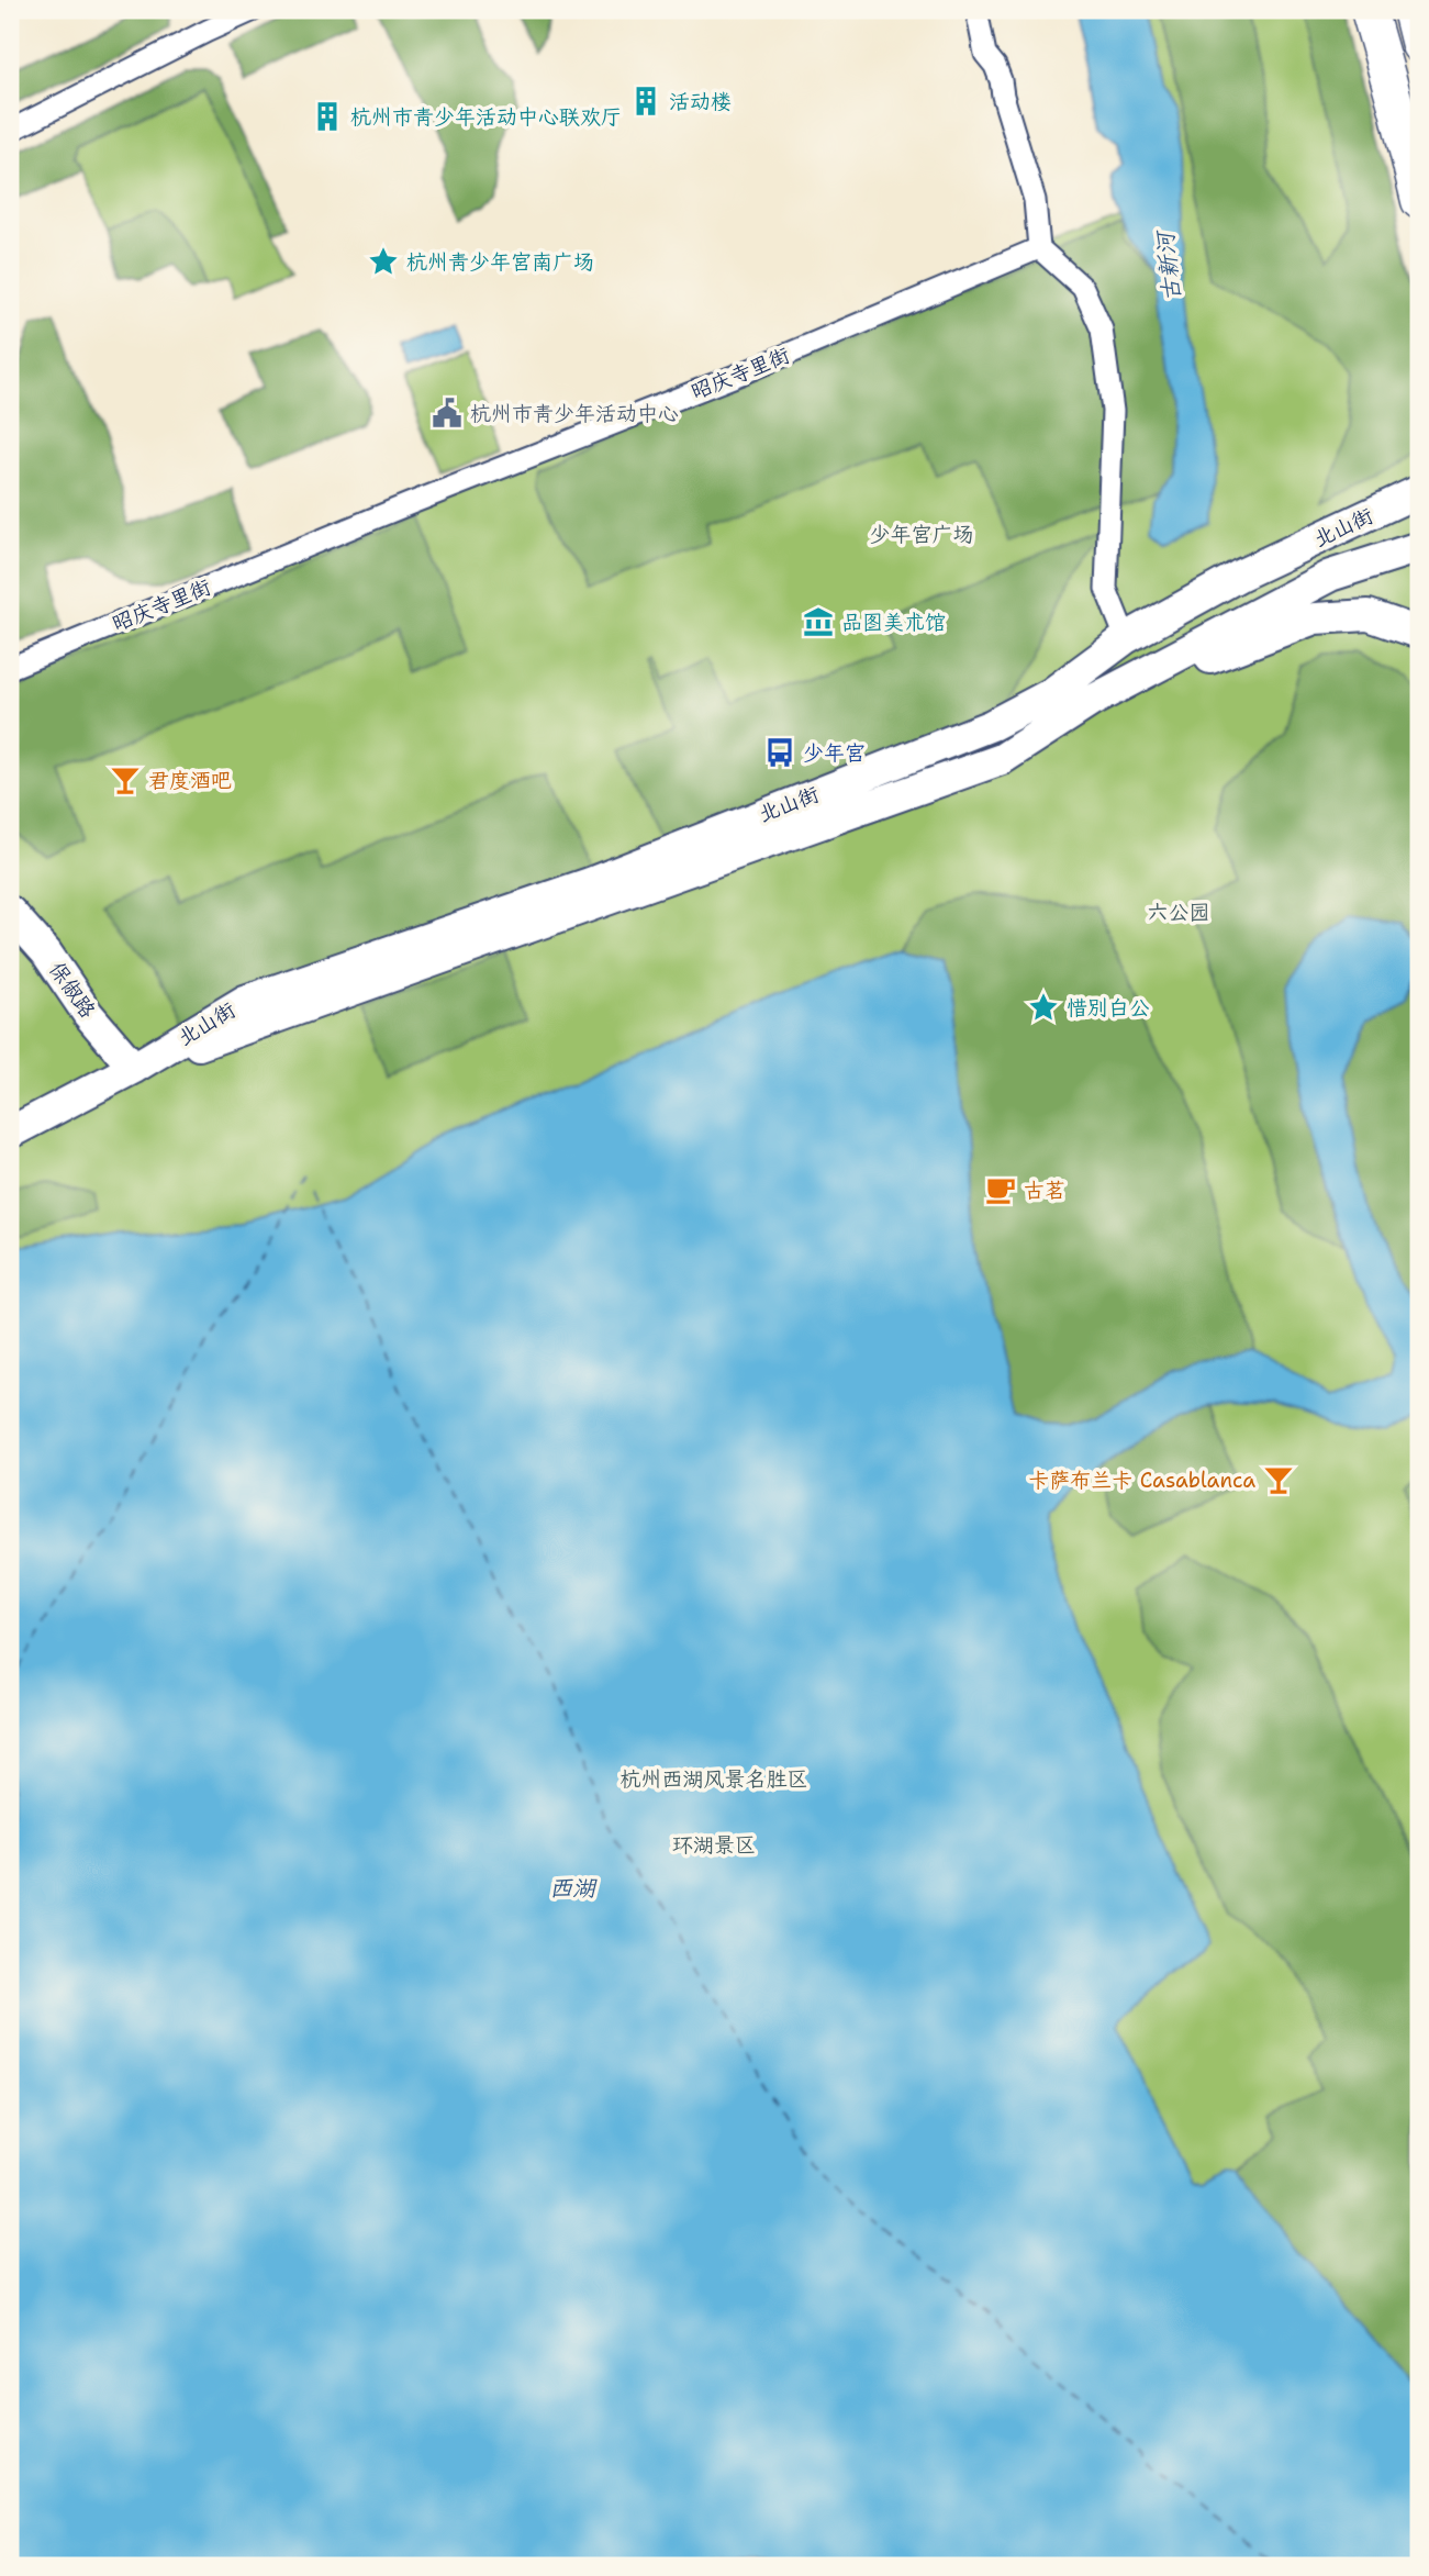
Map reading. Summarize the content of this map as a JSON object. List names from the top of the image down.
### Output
{
  "streets": {
    "main road": ["北山街", "保俶路"],
    "street": ["昭庆寺里街"]
  },
  "crossings": [
    ["北山街", "保俶路"]
  ],
  "water": ["古新河", "西湖"],
  "parks": [
    "少年宫广场",
    "六公园",
    "杭州西湖风景名胜区",
    "环湖景区"
  ],
  "places": {
    "building": ["活动楼", "杭州市青少年活动中心联欢厅"],
    "place": ["杭州青少年宫南广场", "惜别白公"],
    "public building": ["杭州市青少年活动中心"],
    "museum": ["品图美术馆"],
    "bus stop": ["少年宫"],
    "bar": ["君度酒吧", "卡萨布兰卡 Casablanca"],
    "cafe": ["古茗"]
  }
}
